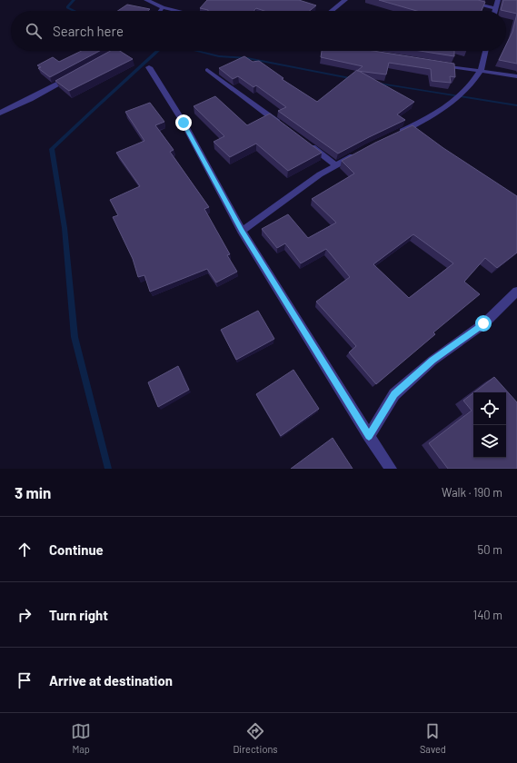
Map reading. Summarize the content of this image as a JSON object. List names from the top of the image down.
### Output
{
  "page": {
    "search": "Search here",
    "heading": ["3 min", "Walk · 190 m"],
    "list": [
      ["Continue", "50 m"],
      ["Turn right", "140 m"],
      "Arrive at destination"
    ],
    "nav": ["Map", "Directions", "Saved"]
  }
}
